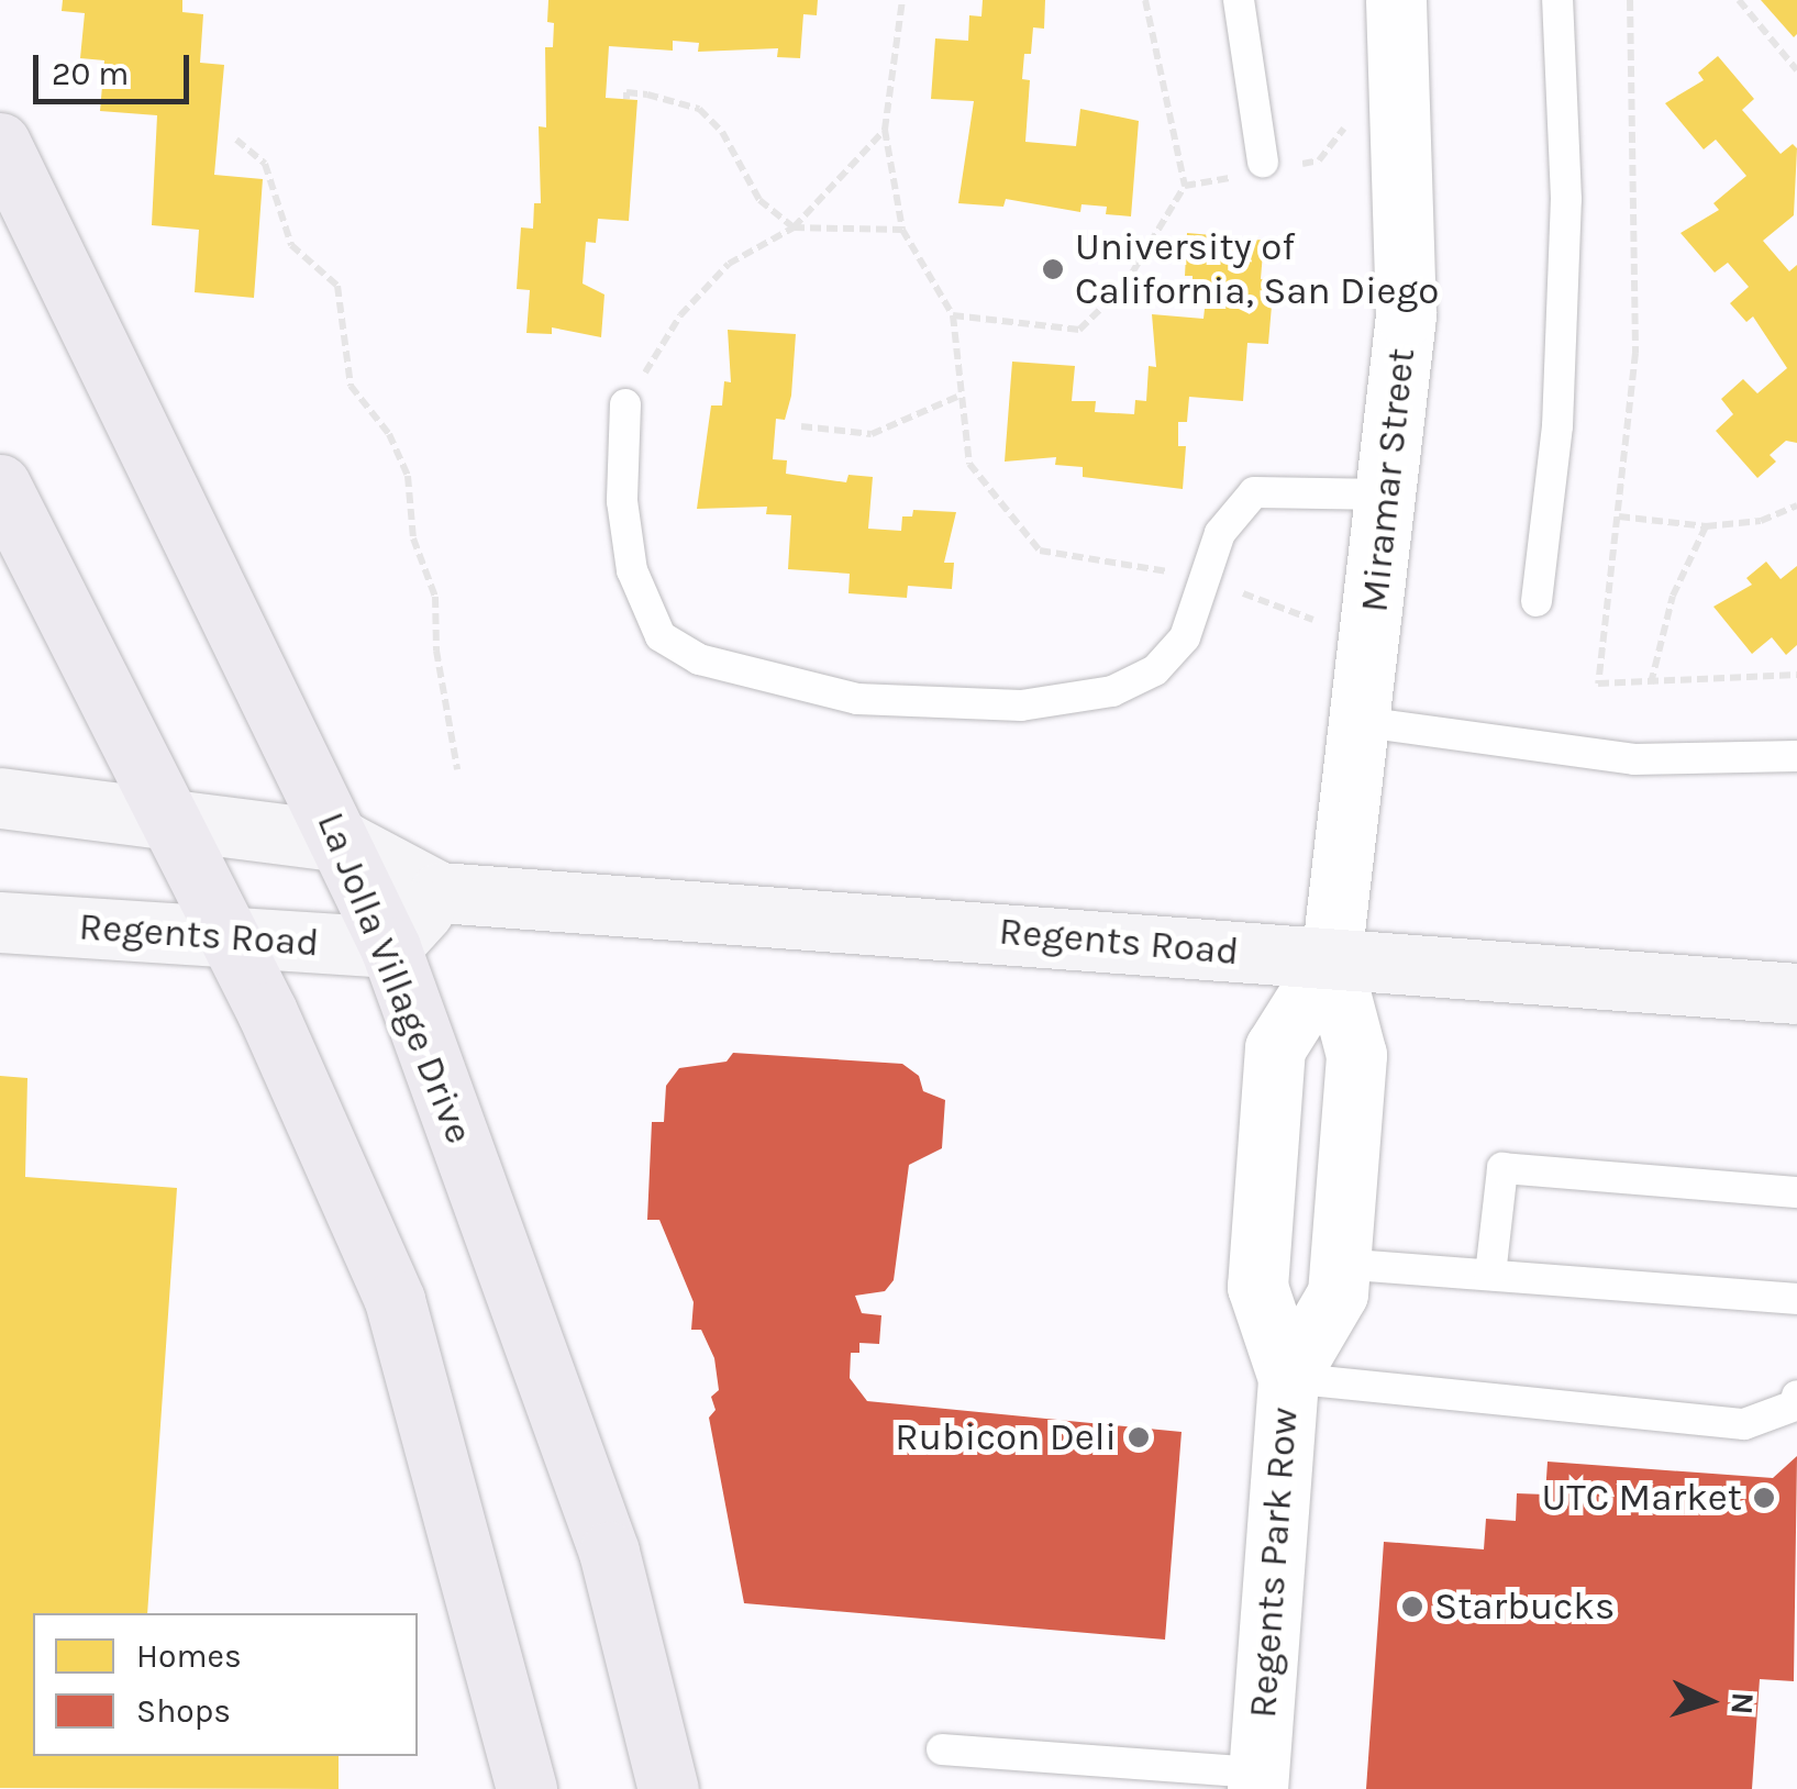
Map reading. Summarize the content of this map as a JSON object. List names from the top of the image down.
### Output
{
  "streets": {
    "main road": ["Regents Road", "La Jolla Village Drive"],
    "street": ["Miramar Street", "Regents Park Row"]
  },
  "crossings": [
    ["Miramar Street", "Regents Road"],
    ["Miramar Street", "Regents Park Row"],
    ["Regents Road", "La Jolla Village Drive"],
    ["Regents Road", "Regents Park Row"]
  ],
  "places": [
    "University of California, San Diego",
    "Rubicon Deli",
    "UTC Market",
    "Starbucks"
  ],
  "legend": ["Homes", "Shops"],
  "scale_bar": "20 m",
  "north": "right"
}
